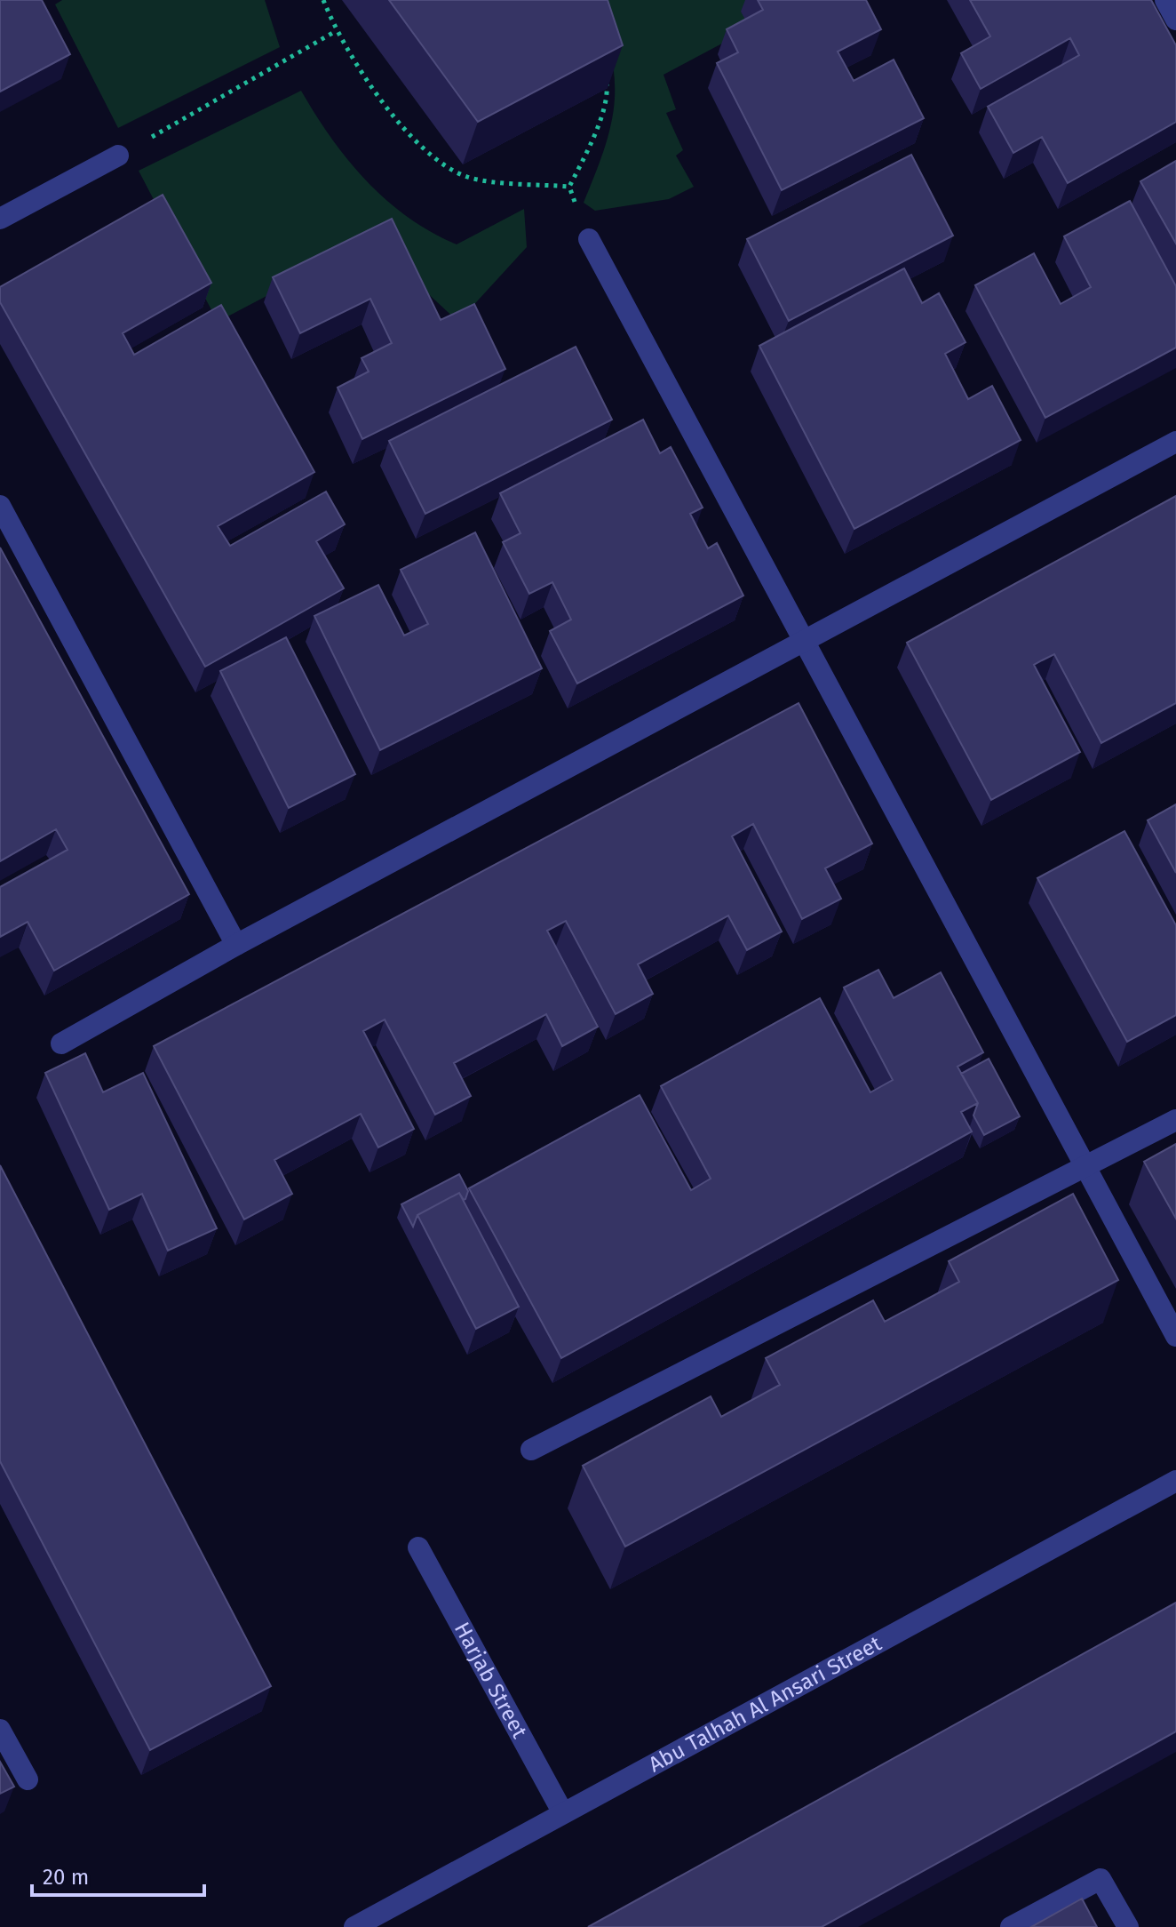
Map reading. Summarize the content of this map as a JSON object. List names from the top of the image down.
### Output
{
  "streets": {
    "street": ["Harjab Street", "Abu Talhah Al Ansari Street"]
  },
  "crossings": [
    ["Harjab Street", "Abu Talhah Al Ansari Street"]
  ],
  "scale_bar": "20 m"
}
